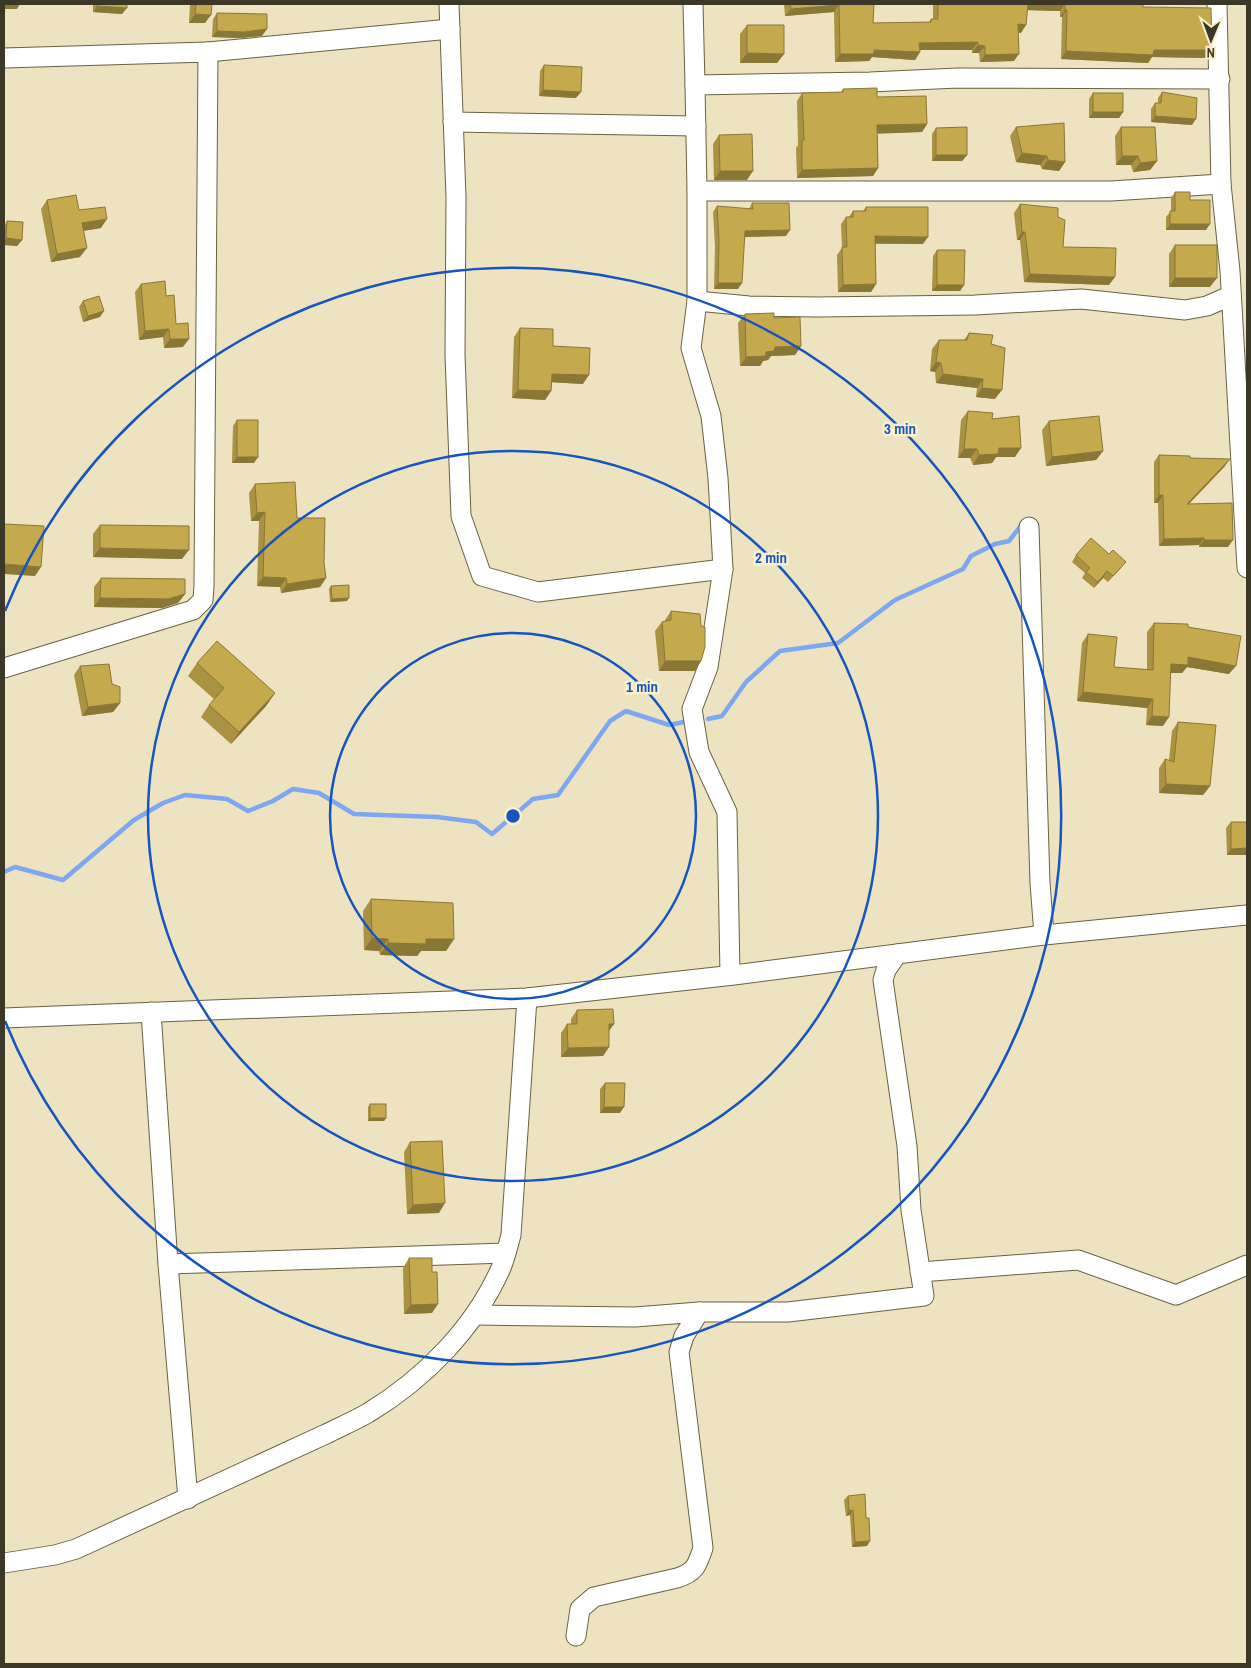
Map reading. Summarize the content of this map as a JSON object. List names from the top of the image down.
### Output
{
  "north": "bottom",
  "rings": ["3 min", "2 min", "1 min"]
}
